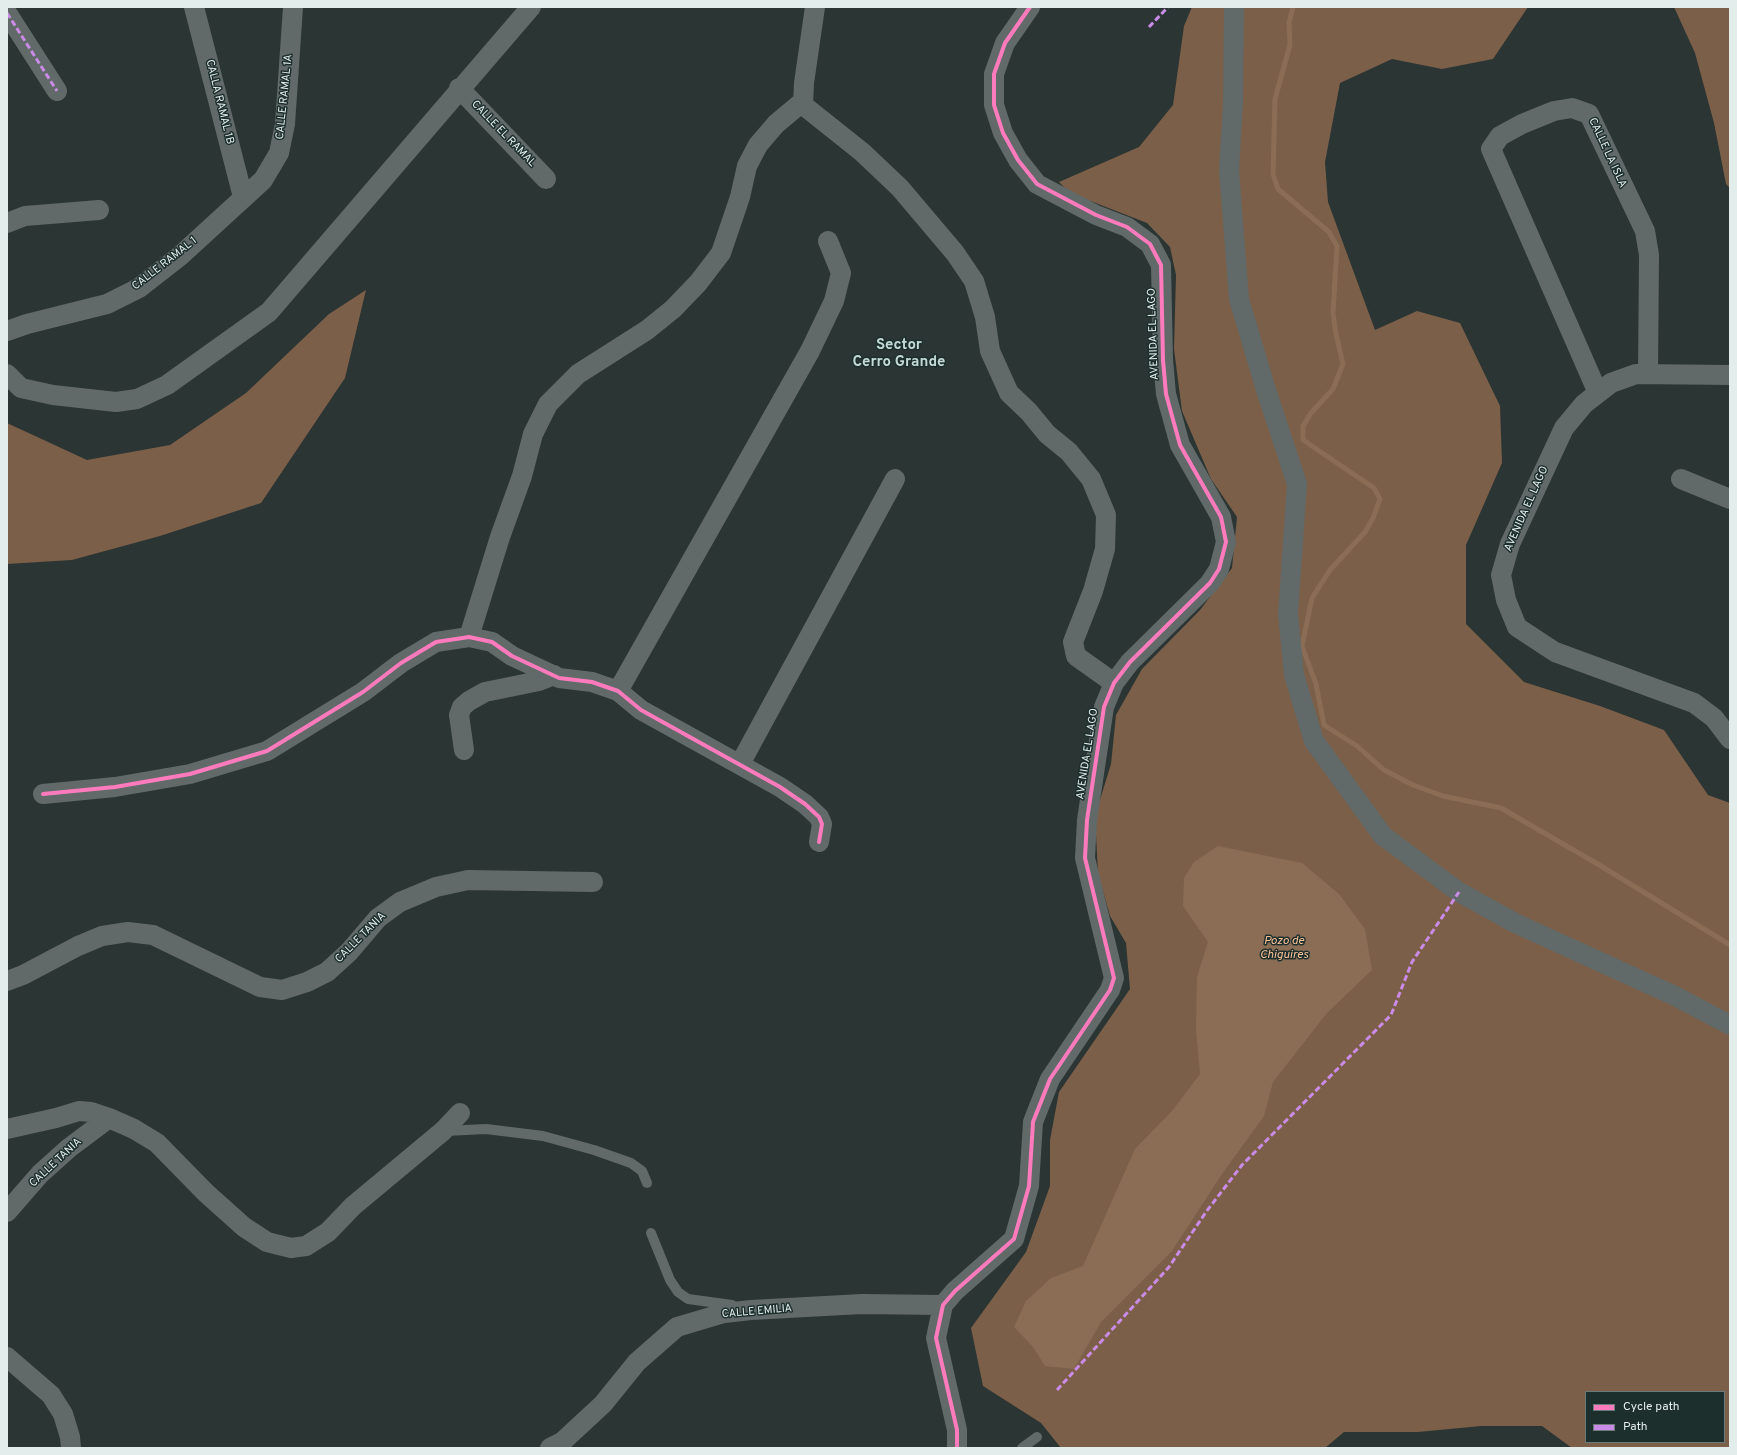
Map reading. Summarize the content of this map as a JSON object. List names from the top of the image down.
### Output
{
  "streets": {
    "street": [
      "CALLE RAMAL 1A",
      "CALLA RAMAL 1B",
      "CALLE EL RAMAL",
      "CALLE LA ISLA",
      "CALLE RAMAL 1",
      "AVENIDA EL LAGO",
      "CALLE TANIA",
      "CALLE EMILIA"
    ]
  },
  "crossings": [
    ["CALLE RAMAL 1A", "CALLA RAMAL 1B"],
    ["CALLE RAMAL 1A", "CALLE RAMAL 1"],
    ["CALLA RAMAL 1B", "CALLE RAMAL 1"],
    ["CALLE LA ISLA", "AVENIDA EL LAGO"],
    ["AVENIDA EL LAGO", "CALLE EMILIA"]
  ],
  "districts": ["Sector Cerro Grande"],
  "water": ["Pozo de Chiguires"],
  "legend": ["Cycle path", "Path"]
}
